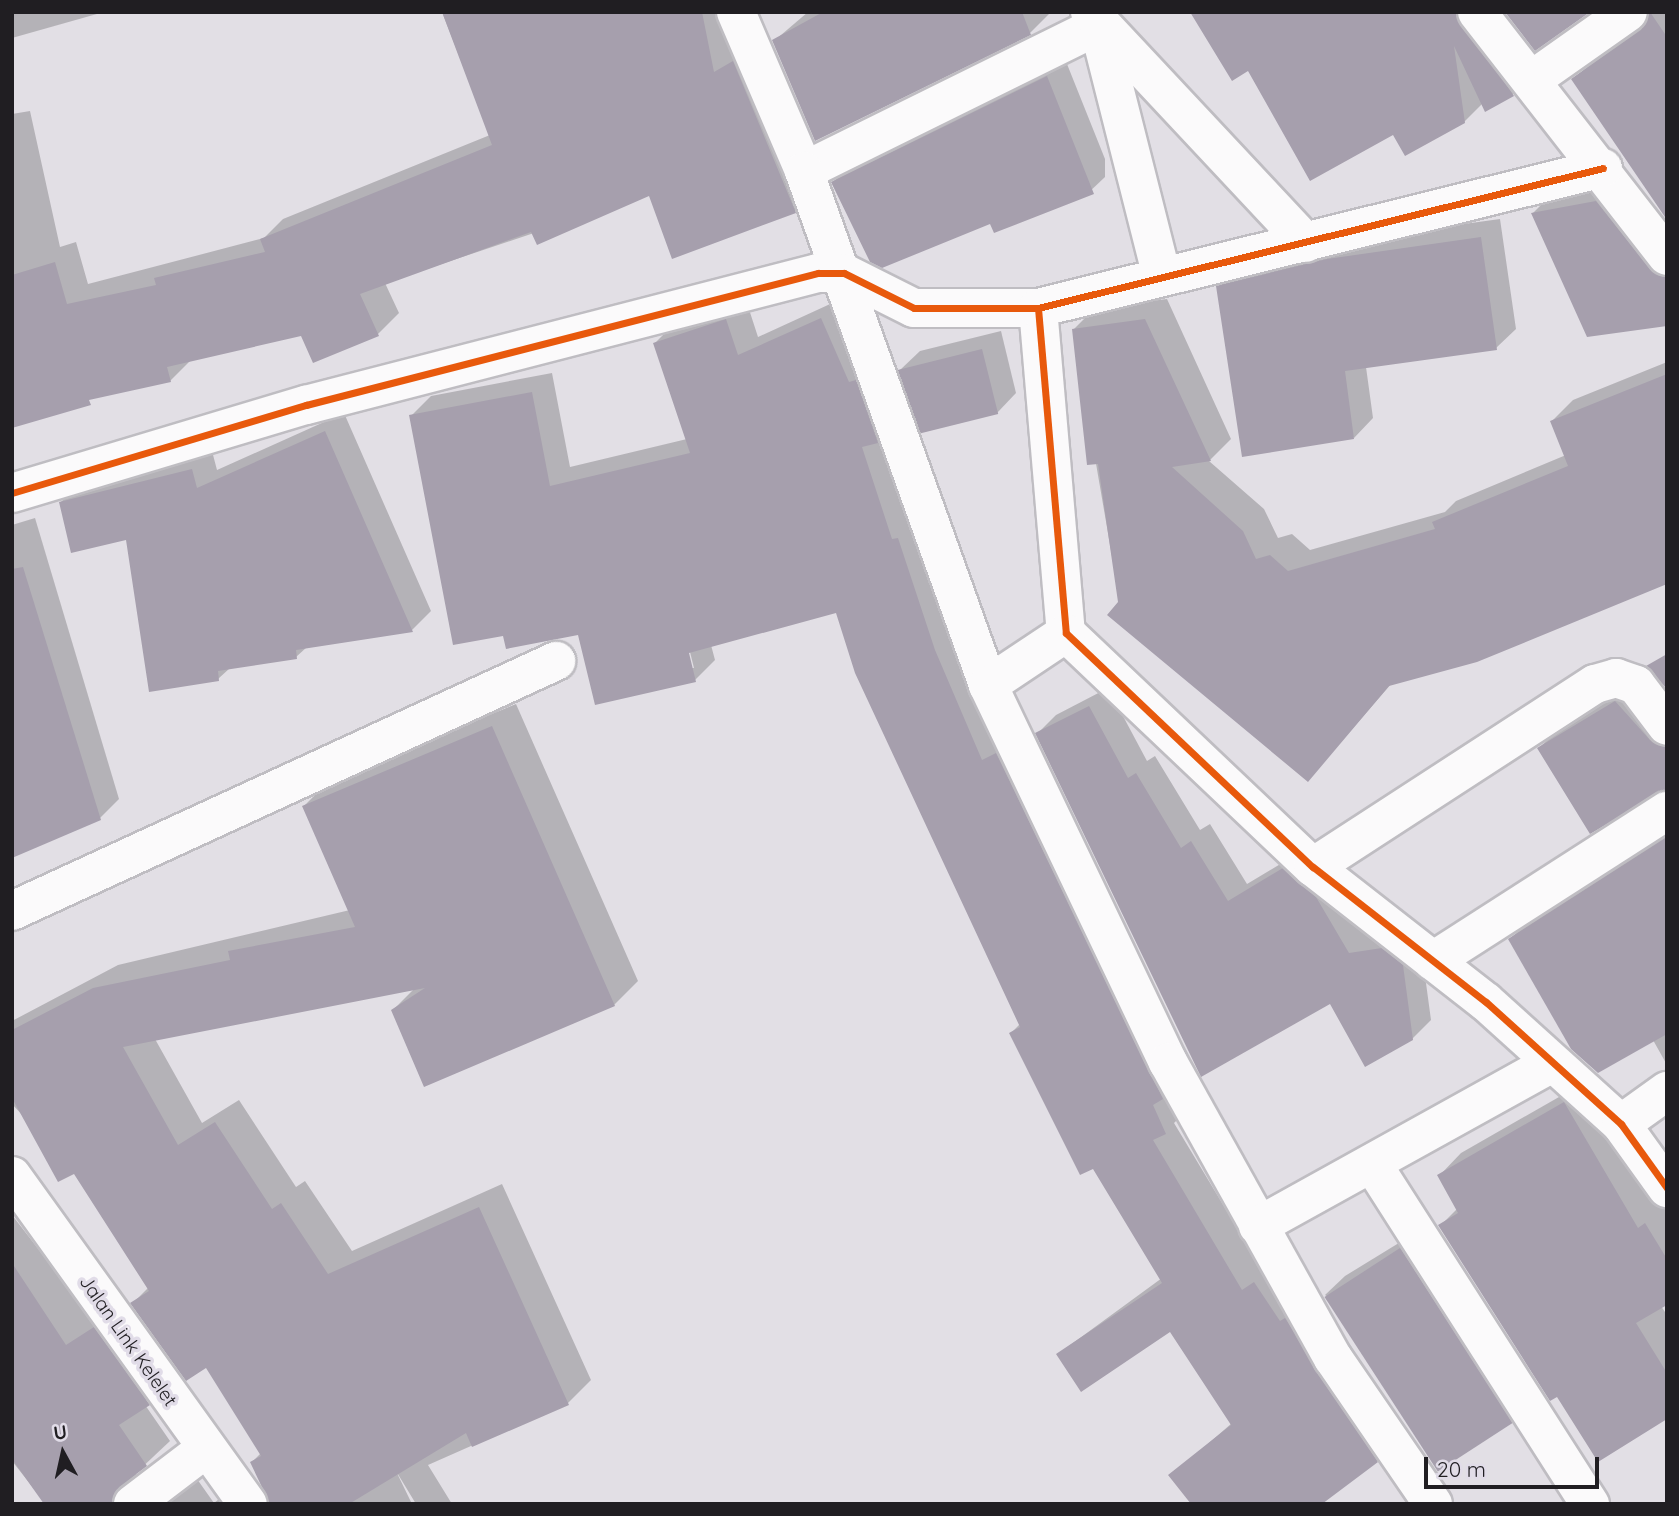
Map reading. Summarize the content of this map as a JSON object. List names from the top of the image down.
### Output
{
  "streets": {
    "street": ["Jalan Link Kelelet"]
  },
  "scale_bar": "20 m",
  "north": "top"
}
